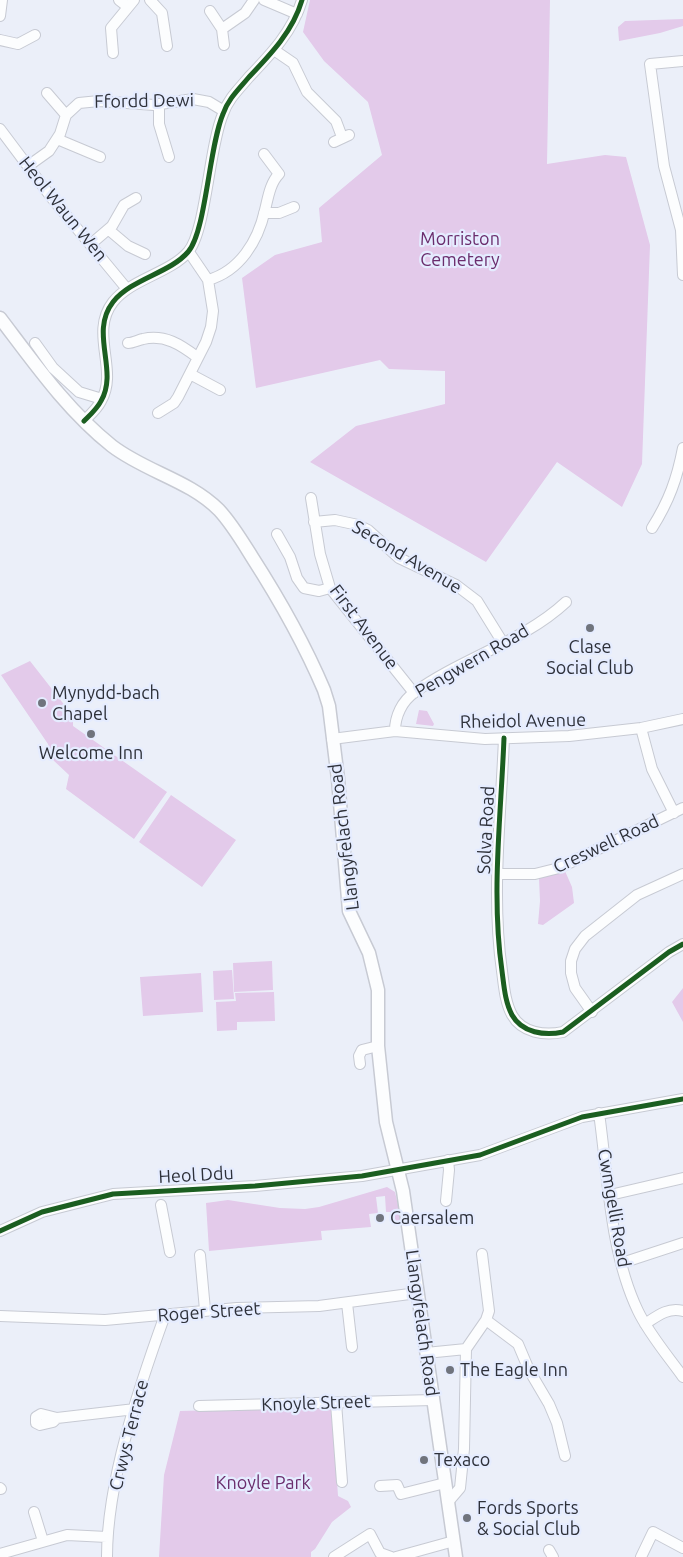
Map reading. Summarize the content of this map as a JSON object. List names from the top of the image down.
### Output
{
  "streets": {
    "main road": ["Llangyfelach Road"],
    "street": [
      "Ffordd Dewi",
      "Heol Waun Wen",
      "Second Avenue",
      "First Avenue",
      "Pengwern Road",
      "Rheidol Avenue",
      "Solva Road",
      "Creswell Road",
      "Heol Ddu",
      "Cwmgelli Road",
      "Roger Street",
      "Knoyle Street",
      "Crwys Terrace"
    ]
  },
  "crossings": [
    ["Second Avenue", "First Avenue"],
    ["Second Avenue", "Pengwern Road"],
    ["First Avenue", "Pengwern Road"],
    ["Pengwern Road", "Rheidol Avenue"],
    ["Rheidol Avenue", "Solva Road"],
    ["Rheidol Avenue", "Llangyfelach Road"],
    ["Solva Road", "Creswell Road"],
    ["Llangyfelach Road", "Heol Ddu"],
    ["Llangyfelach Road", "Roger Street"],
    ["Llangyfelach Road", "Knoyle Street"],
    ["Heol Ddu", "Cwmgelli Road"],
    ["Roger Street", "Crwys Terrace"]
  ],
  "parks": ["Morriston Cemetery", "Knoyle Park"],
  "places": [
    "Clase Social Club",
    "Mynydd-bach Chapel",
    "Welcome Inn",
    "Caersalem",
    "The Eagle Inn",
    "Texaco",
    "Fords Sports & Social Club"
  ]
}
